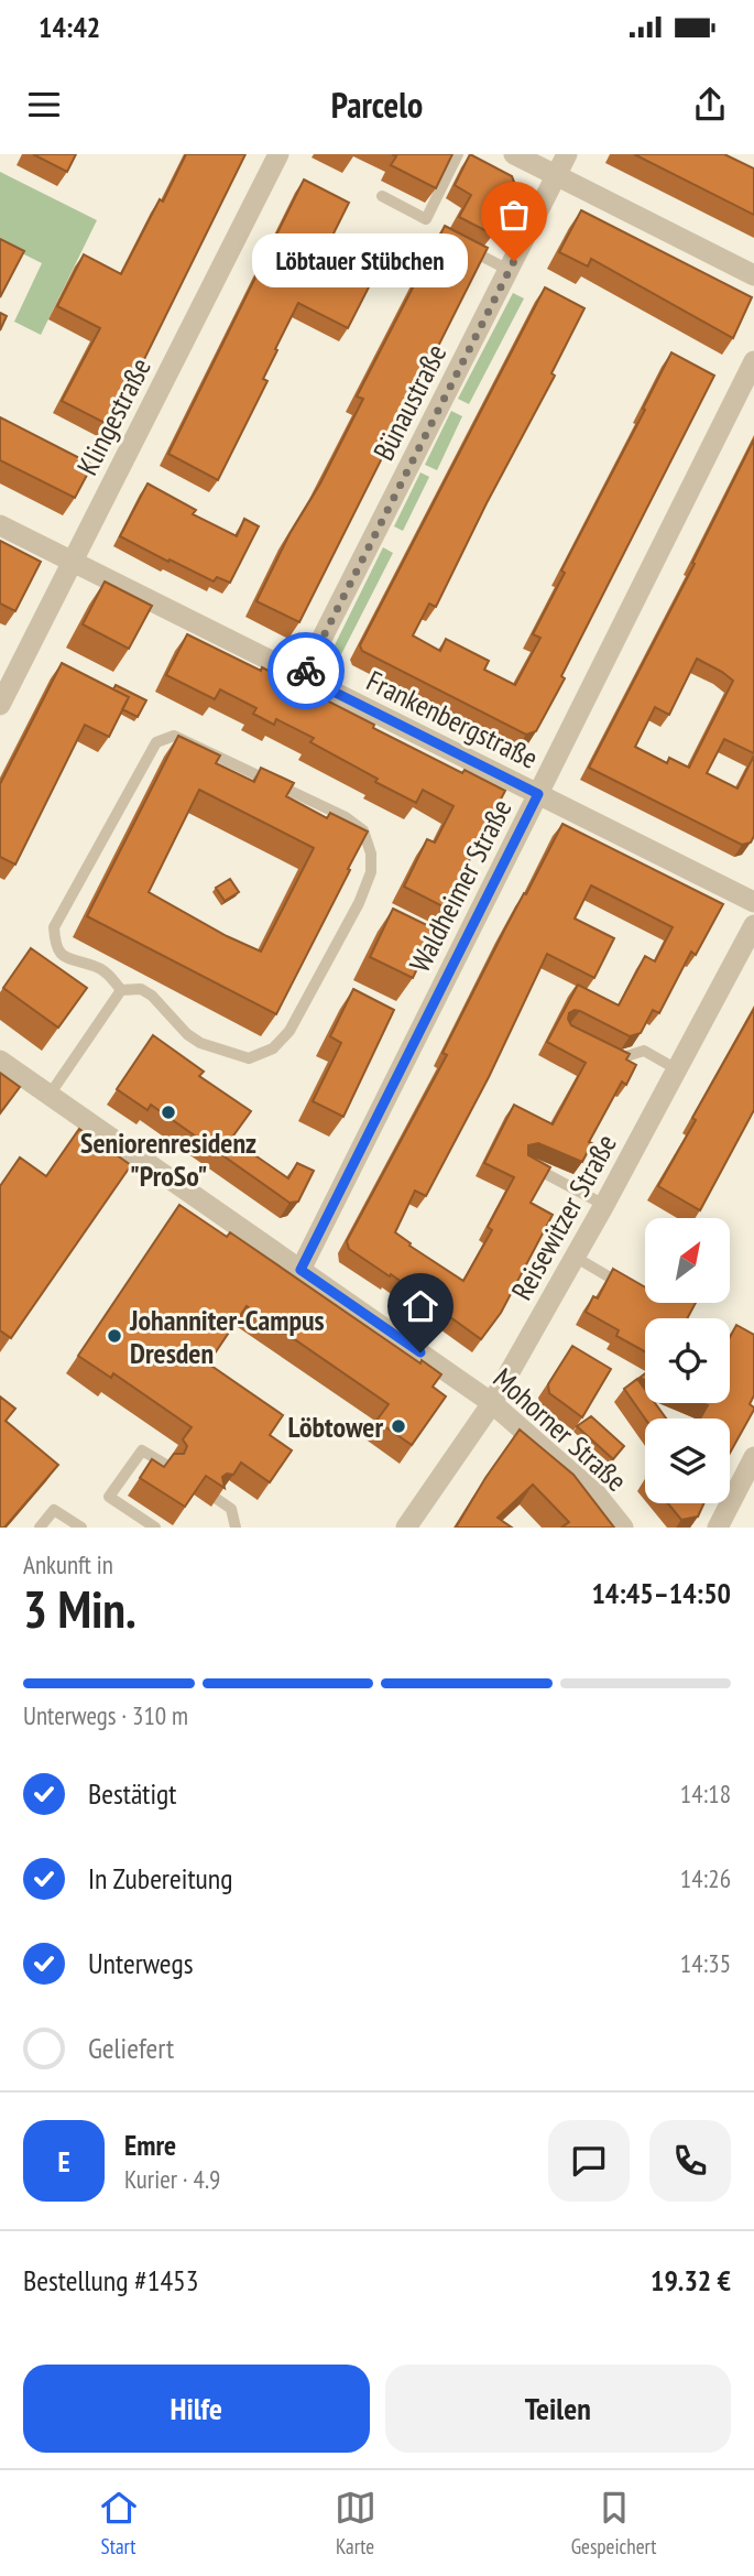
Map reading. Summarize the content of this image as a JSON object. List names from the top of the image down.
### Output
{
  "streets": {
    "street": [
      "Bünaustraße",
      "Klingestraße",
      "Frankenbergstraße",
      "Waldheimer Straße",
      "Reisewitzer Straße",
      "Mohorner Straße"
    ]
  },
  "crossings": [
    ["Bünaustraße", "Frankenbergstraße"],
    ["Klingestraße", "Frankenbergstraße"],
    ["Frankenbergstraße", "Waldheimer Straße"],
    ["Waldheimer Straße", "Mohorner Straße"],
    ["Reisewitzer Straße", "Mohorner Straße"]
  ],
  "places": [
    "Löbtauer Stübchen",
    "Seniorenresidenz \"ProSo\"",
    "Johanniter-Campus Dresden",
    "Löbtower"
  ],
  "north": "top right",
  "page": {
    "status": "14:42",
    "header": "Parcelo",
    "bubble": "Löbtauer Stübchen",
    "heading": ["3 Min.", "Ankunft in", "14:45–14:50"],
    "panel": [
      "Emre",
      "Kurier · 4.9",
      "Bestellung #1453",
      "19.32 €"
    ],
    "bar": "Unterwegs · 310 m",
    "list": [
      ["Bestätigt", "14:18"],
      ["In Zubereitung", "14:26"],
      ["Unterwegs", "14:35"],
      "Geliefert"
    ],
    "round": "E",
    "buttons": ["Hilfe", "Teilen"],
    "tabs": ["Start", "Karte", "Gespeichert"]
  }
}
